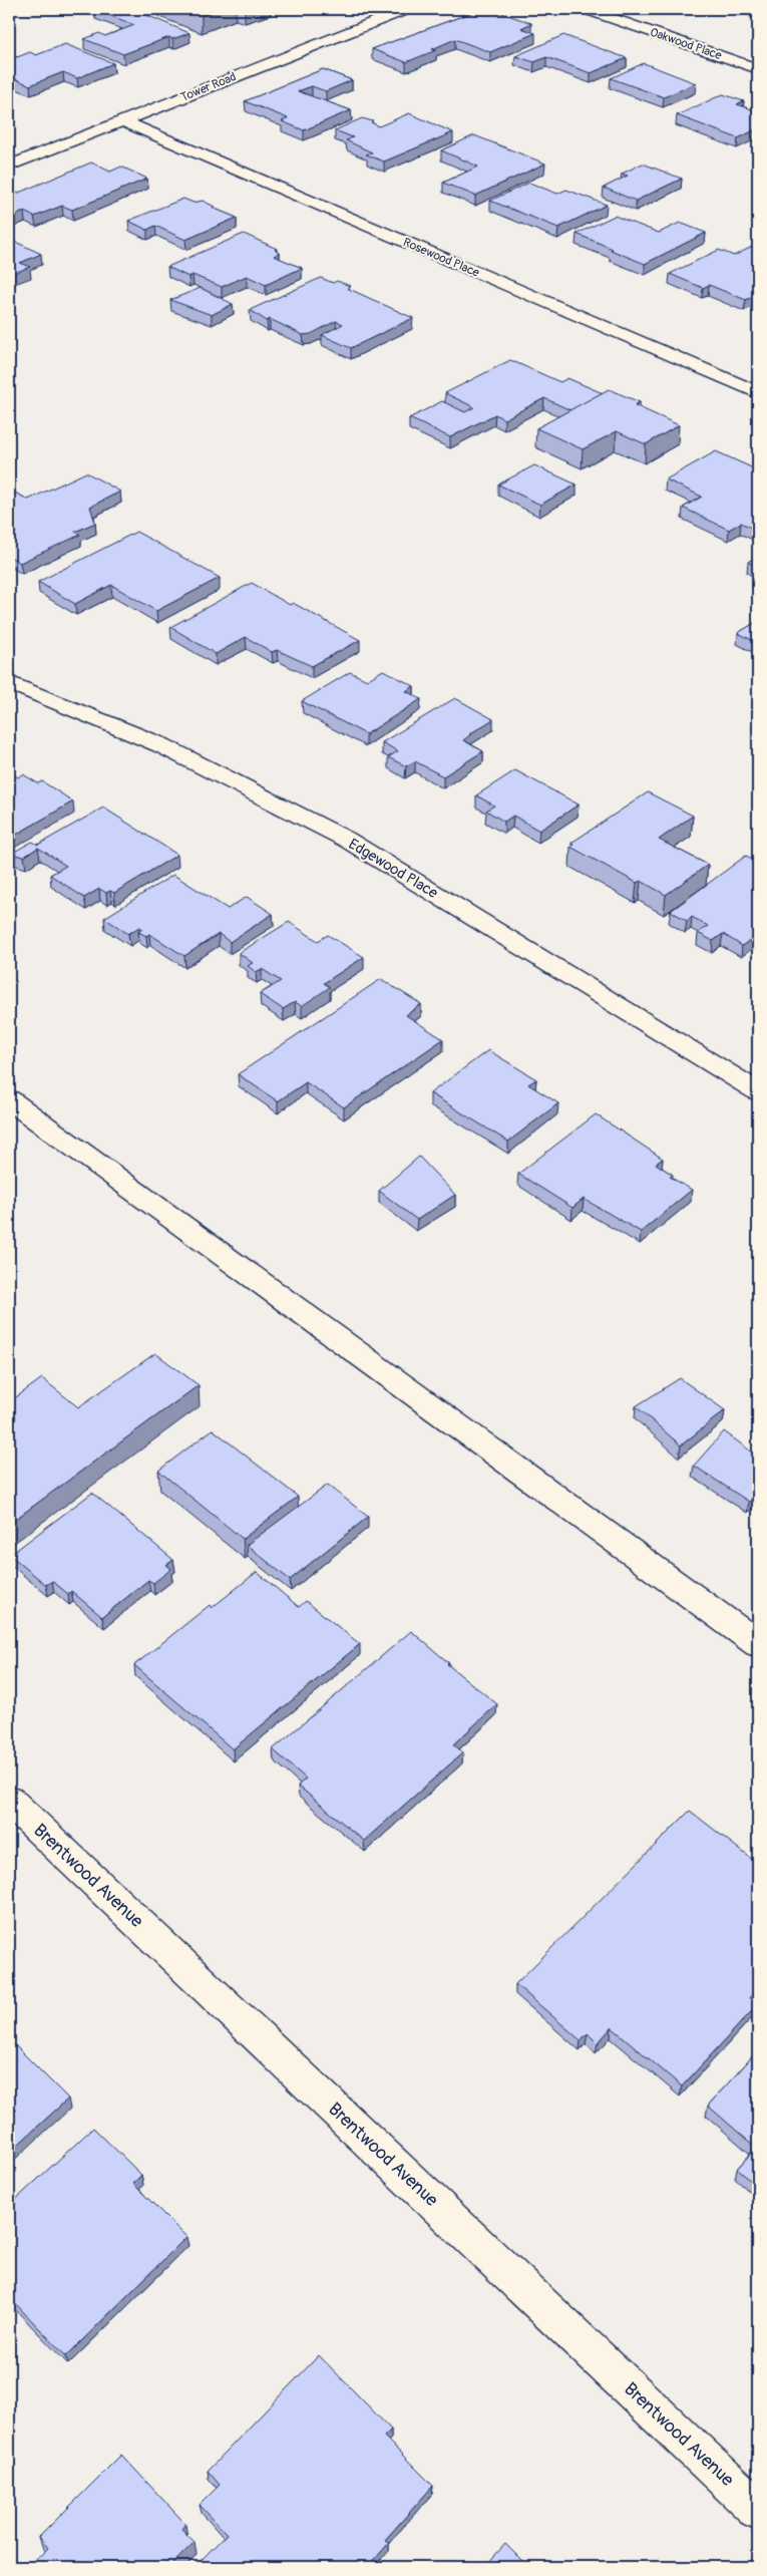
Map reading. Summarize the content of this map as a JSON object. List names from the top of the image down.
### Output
{
  "streets": {
    "street": [
      "Oakwood Place",
      "Tower Road",
      "Rosewood Place",
      "Edgewood Place",
      "Brentwood Avenue"
    ]
  },
  "crossings": [
    ["Tower Road", "Rosewood Place"]
  ]
}
